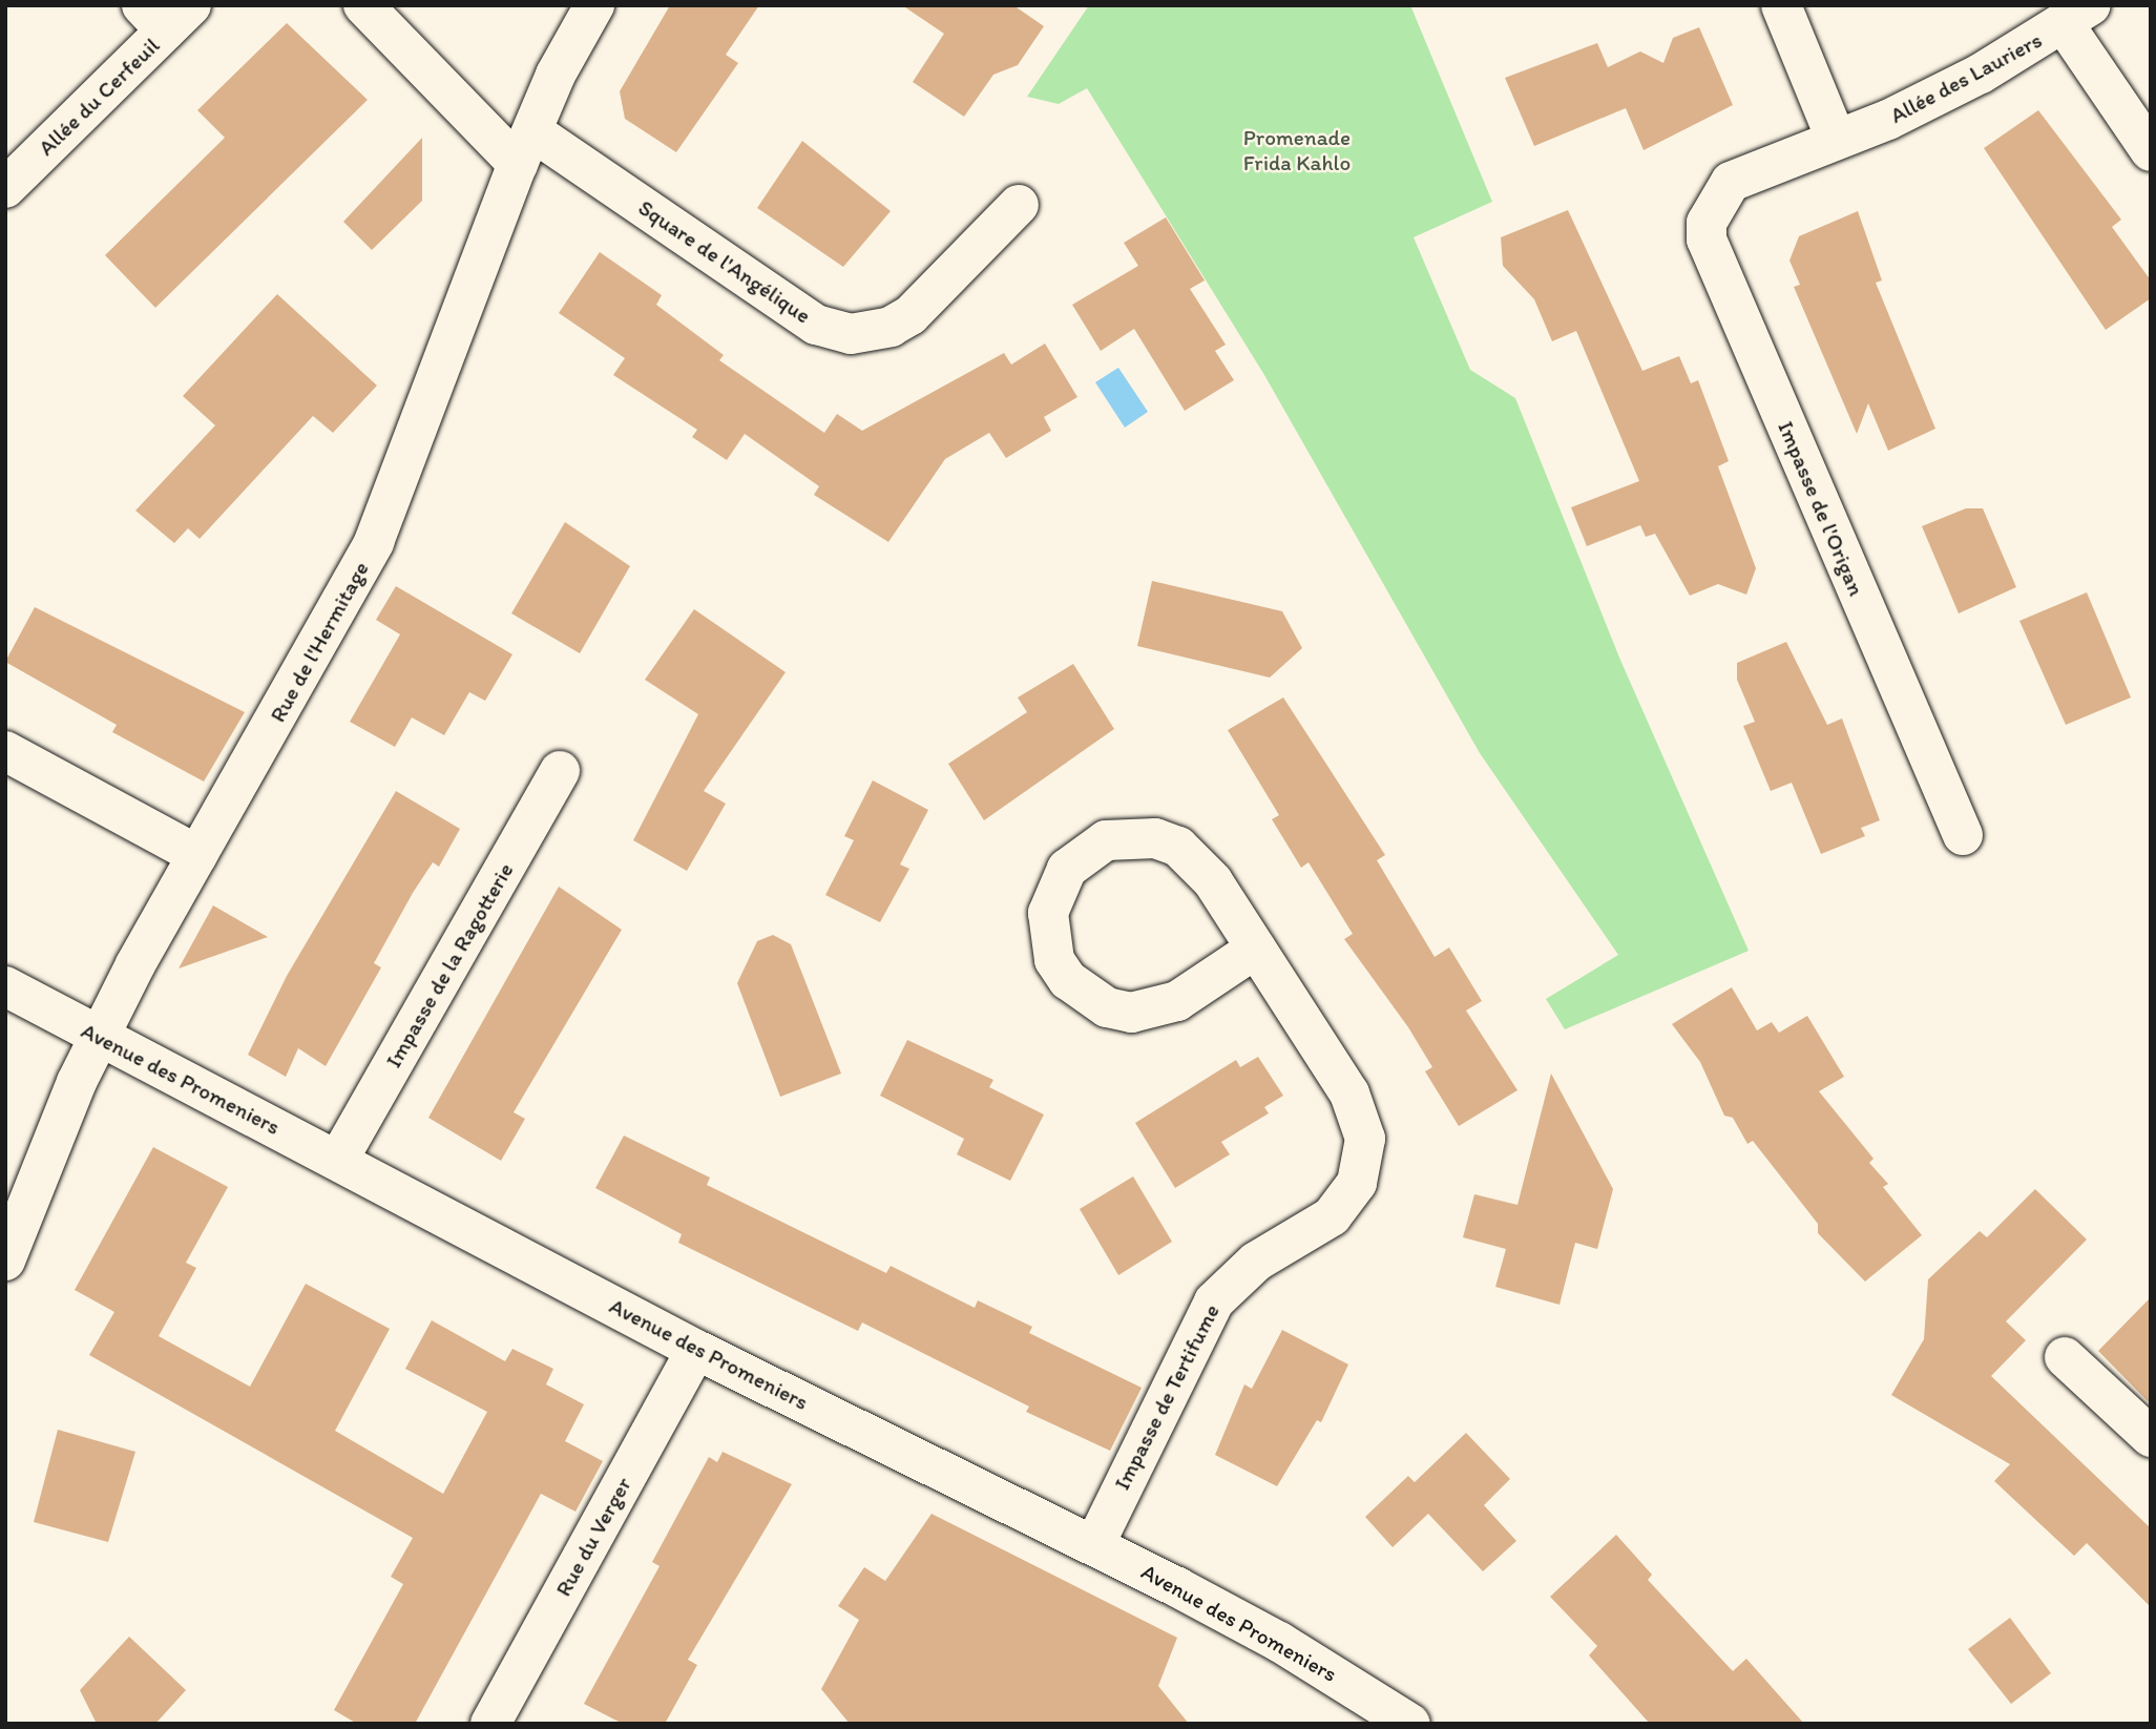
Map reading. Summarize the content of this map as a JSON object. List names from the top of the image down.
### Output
{
  "streets": {
    "street": [
      "Allée des Lauriers",
      "Allée du Cerfeuil",
      "Square de l'Angélique",
      "Impasse de l'Origan",
      "Rue de l'Hermitage",
      "Impasse de la Ragotterie",
      "Avenue des Promeniers",
      "Impasse de Tertifume",
      "Rue du Verger"
    ]
  },
  "crossings": [
    ["Allée des Lauriers", "Impasse de l'Origan"],
    ["Square de l'Angélique", "Rue de l'Hermitage"],
    ["Rue de l'Hermitage", "Avenue des Promeniers"],
    ["Impasse de la Ragotterie", "Avenue des Promeniers"],
    ["Avenue des Promeniers", "Impasse de Tertifume"],
    ["Avenue des Promeniers", "Rue du Verger"]
  ],
  "parks": ["Promenade Frida Kahlo"]
}
